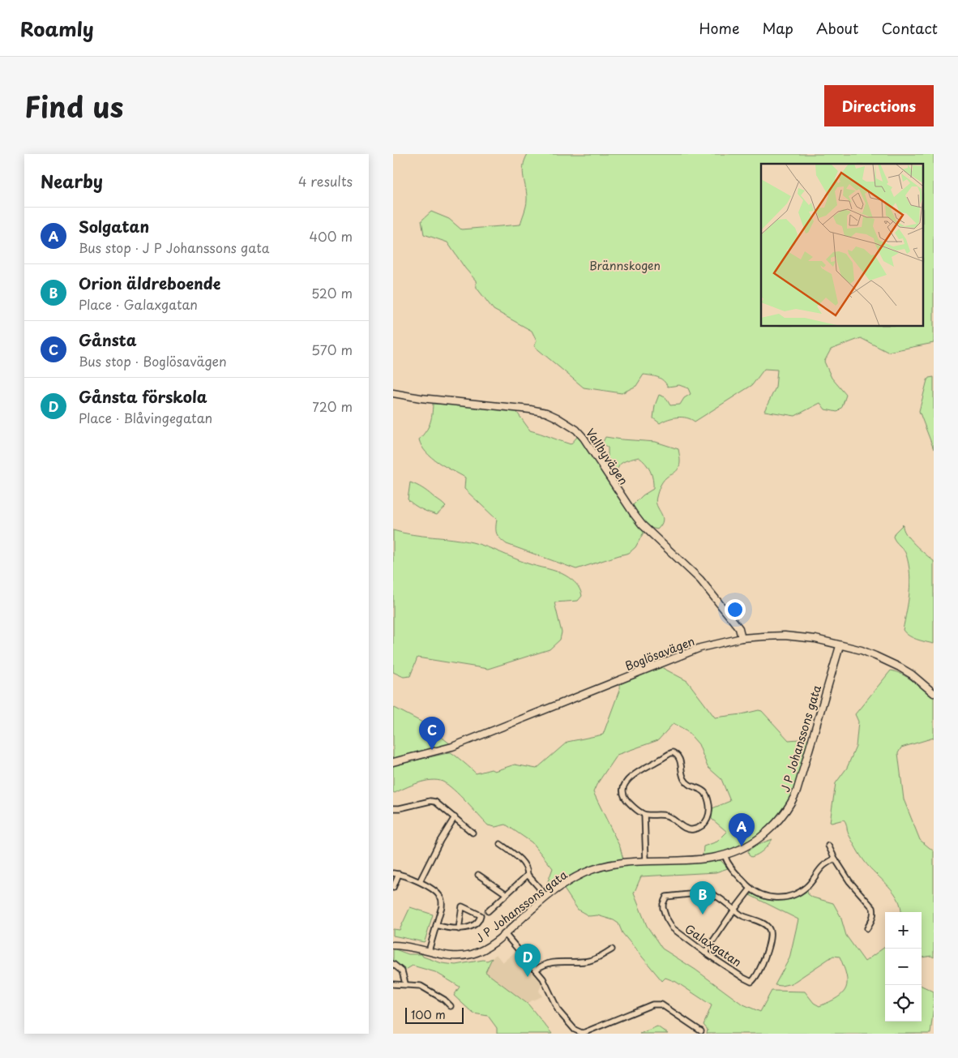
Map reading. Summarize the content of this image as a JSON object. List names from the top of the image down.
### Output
{
  "streets": {
    "street": [
      "Vallbyvägen",
      "Boglösavägen",
      "J P Johanssons gata",
      "Galaxgatan"
    ]
  },
  "crossings": [
    ["Vallbyvägen", "Boglösavägen"],
    ["Boglösavägen", "J P Johanssons gata"]
  ],
  "parks": ["Brännskogen"],
  "scale_bar": "100 m",
  "page": {
    "header": "Roamly",
    "nav": [
      "Home",
      "Map",
      "About",
      "Contact"
    ],
    "title": "Find us",
    "buttons": "Directions",
    "heading": ["Nearby", "4 results"],
    "list": [
      {
        "mark": "A",
        "name": "Solgatan",
        "note": "Bus stop · J P Johanssons gata",
        "value": "400 m"
      },
      {
        "mark": "B",
        "name": "Orion äldreboende",
        "note": "Place · Galaxgatan",
        "value": "520 m"
      },
      {
        "mark": "C",
        "name": "Gånsta",
        "note": "Bus stop · Boglösavägen",
        "value": "570 m"
      },
      {
        "mark": "D",
        "name": "Gånsta förskola",
        "note": "Place · Blåvingegatan",
        "value": "720 m"
      }
    ],
    "pins": [
      "C",
      "A",
      "B",
      "D"
    ],
    "map_buttons": ["+", "−"],
    "scale": "100 m"
  }
}
